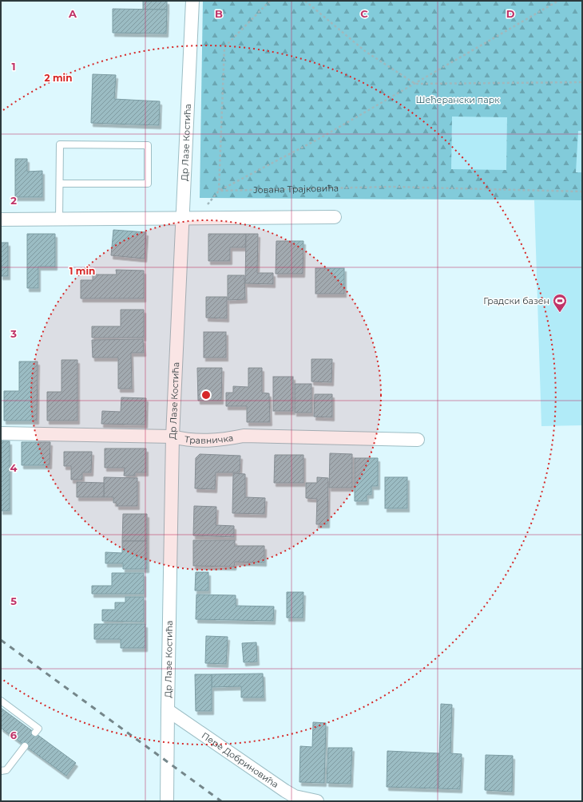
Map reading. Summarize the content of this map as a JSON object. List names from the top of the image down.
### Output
{
  "streets": {
    "street": ["Др Лазе Костића", "Травничка", "Пере Добриновића"],
    "path": ["Јована Трајковића"]
  },
  "crossings": [
    ["Др Лазе Костића", "Травничка"],
    ["Др Лазе Костића", "Пере Добриновића"]
  ],
  "parks": ["Шећерански парк"],
  "places": {
    "sports": ["Градски базен"]
  },
  "grid": {
    "columns": [
      "A",
      "B",
      "C",
      "D"
    ],
    "rows": [
      "1",
      "2",
      "3",
      "4",
      "5",
      "6"
    ]
  },
  "rings": ["2 min", "1 min"]
}
